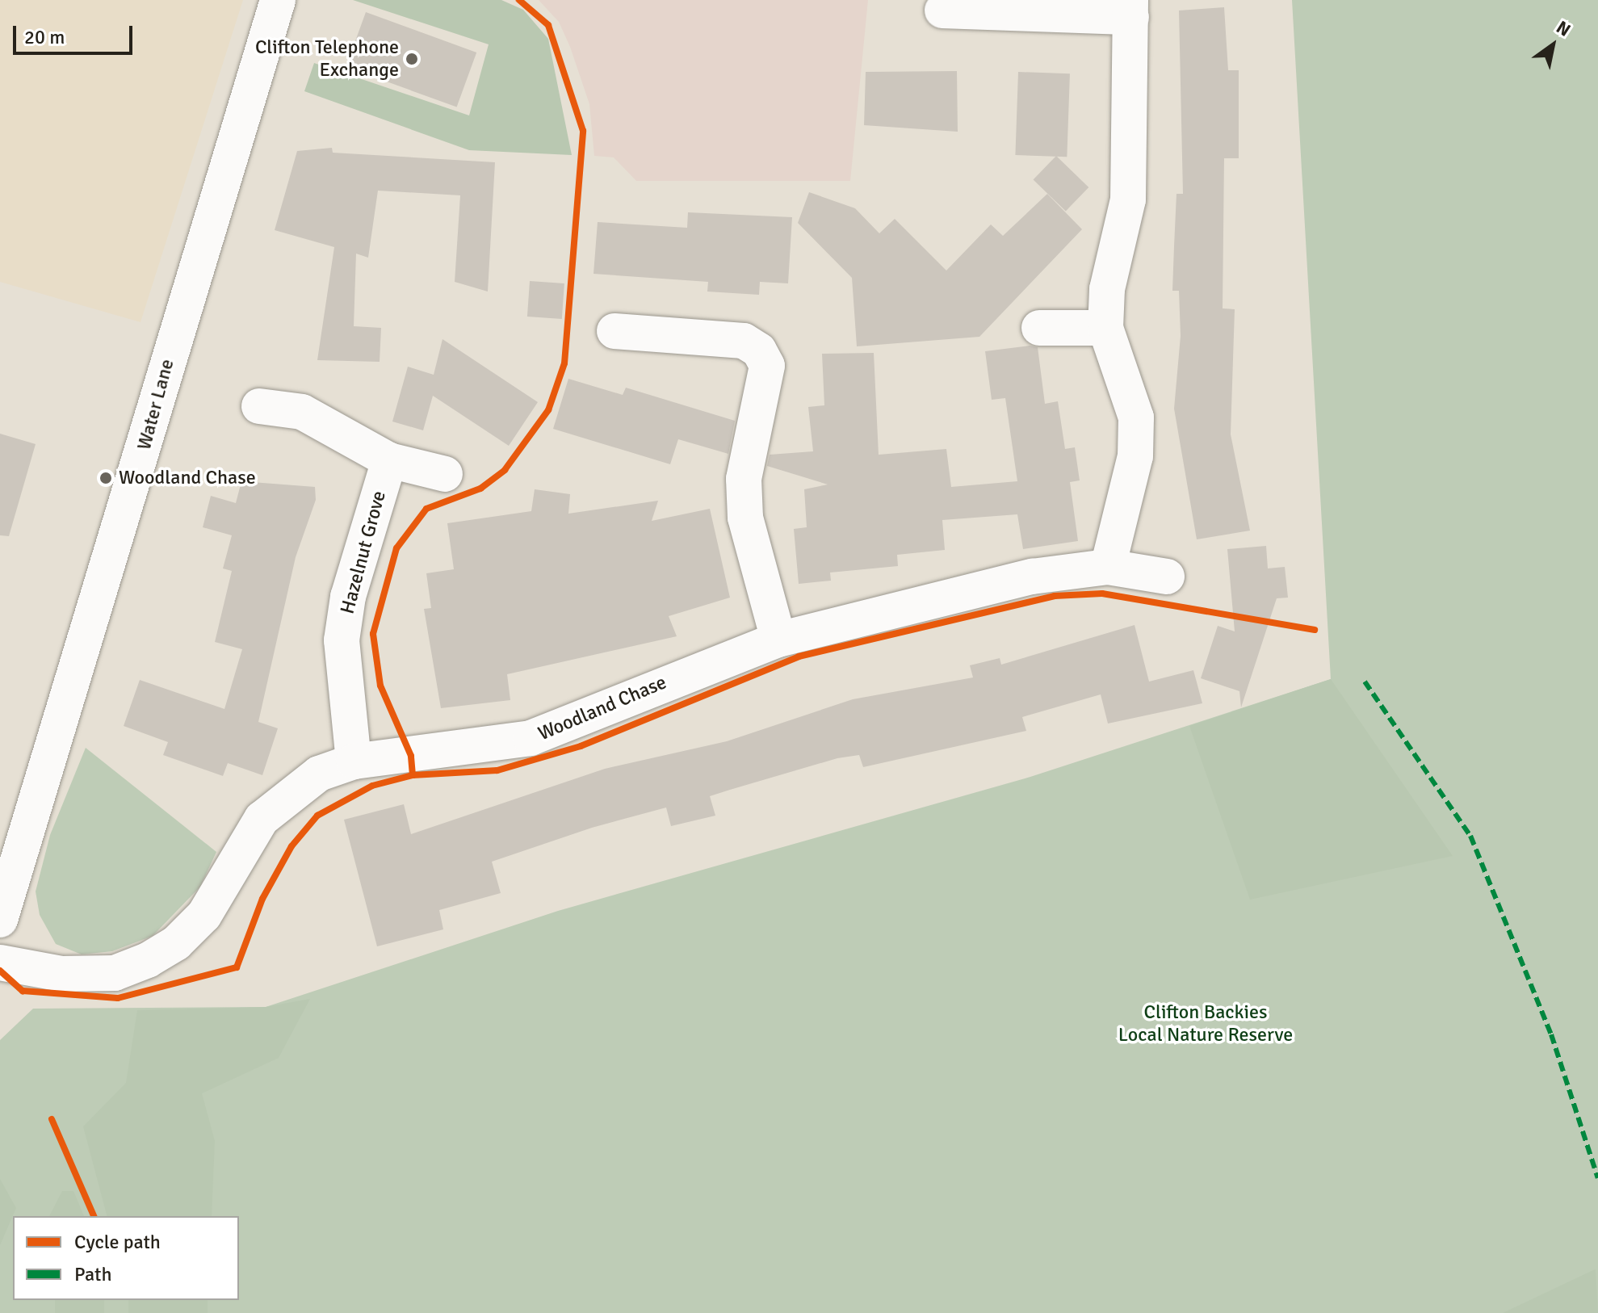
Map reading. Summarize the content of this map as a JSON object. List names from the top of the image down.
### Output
{
  "streets": {
    "street": ["Water Lane", "Hazelnut Grove", "Woodland Chase"]
  },
  "crossings": [
    ["Hazelnut Grove", "Woodland Chase"]
  ],
  "parks": ["Clifton Backies Local Nature Reserve"],
  "places": ["Clifton Telephone Exchange", "Woodland Chase"],
  "legend": ["Cycle path", "Path"],
  "scale_bar": "20 m",
  "north": "top right"
}
